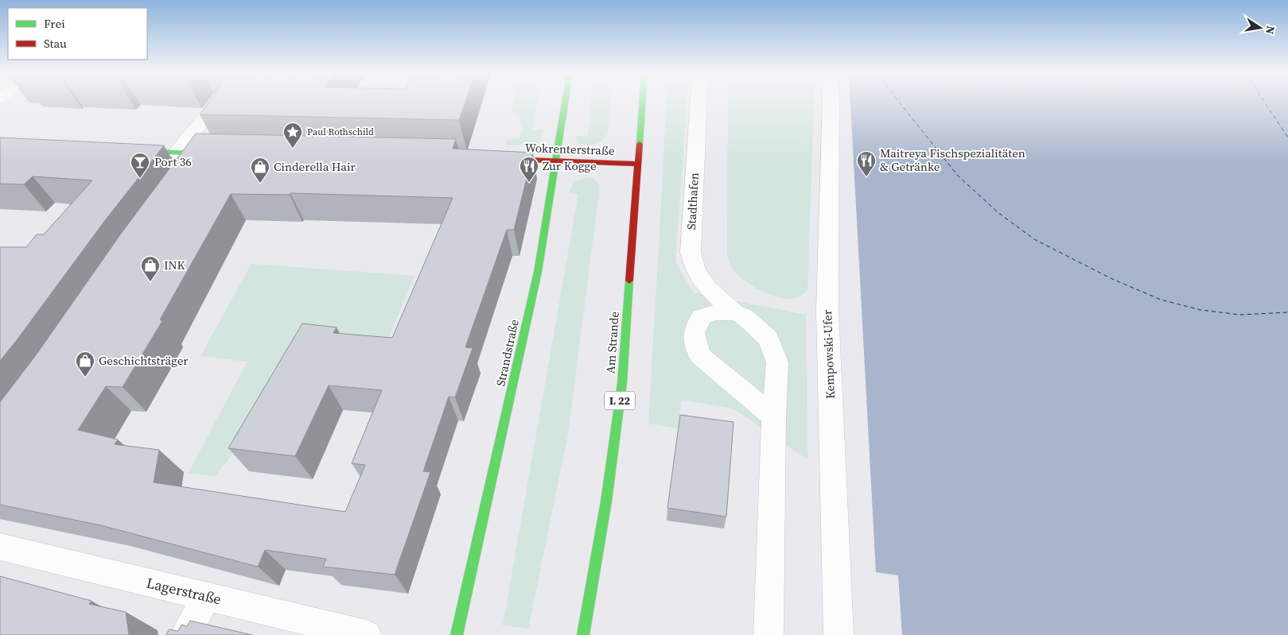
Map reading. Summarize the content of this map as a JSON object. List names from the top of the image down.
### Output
{
  "streets": {
    "street": [
      "Wokrenterstraße",
      "Stadthafen",
      "Am Strande",
      "Strandstraße",
      "Kempowski-Ufer",
      "L 22",
      "Lagerstraße"
    ]
  },
  "crossings": [
    ["Wokrenterstraße", "Am Strande"],
    ["Wokrenterstraße", "Strandstraße"]
  ],
  "places": {
    "place": ["Paul Rothschild"],
    "restaurant": ["Maitreya Fischspezialitäten & Getränke", "Zur Kogge"],
    "bar": ["Port 36"],
    "shop": ["Cinderella Hair", "INK", "Geschichtsträger"]
  },
  "legend": ["Frei", "Stau"],
  "north": "right"
}
